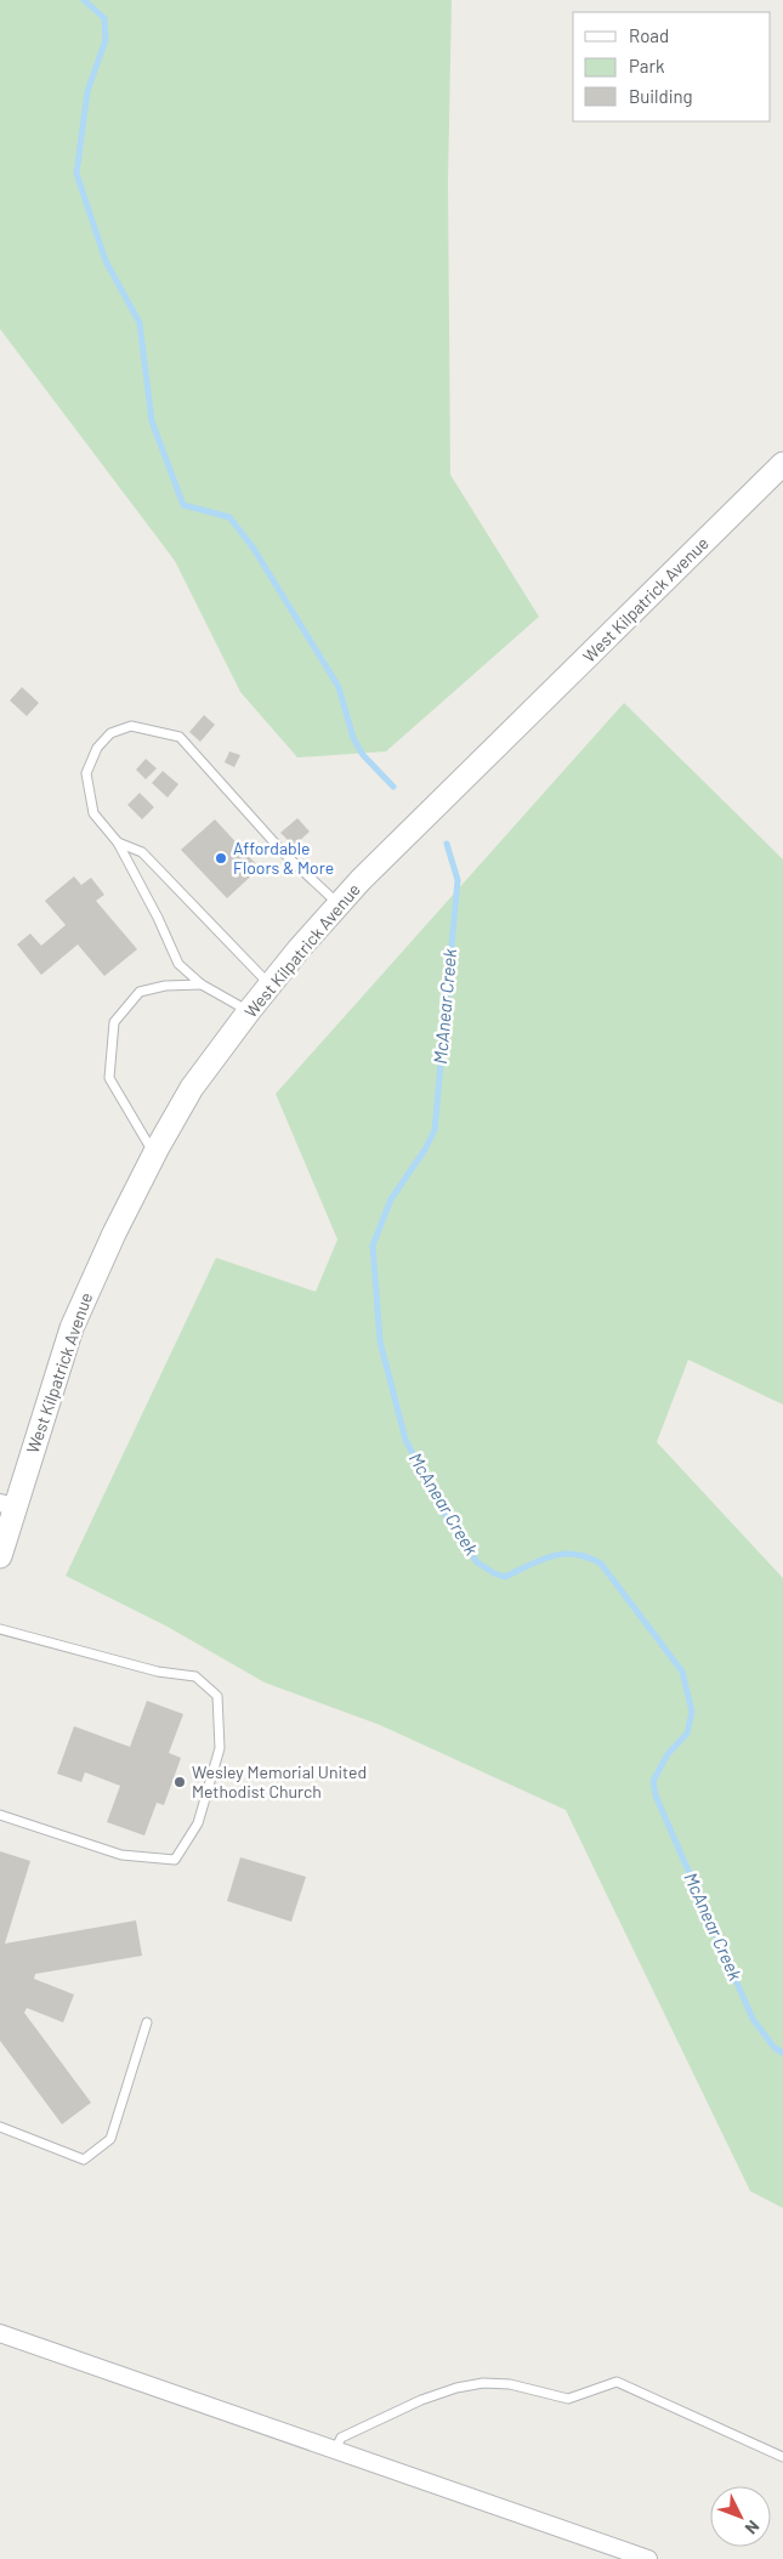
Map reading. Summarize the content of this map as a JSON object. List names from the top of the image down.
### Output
{
  "streets": {
    "main road": ["West Kilpatrick Avenue"]
  },
  "water": ["McAnear Creek"],
  "places": ["Affordable Floors & More", "Wesley Memorial United Methodist Church"],
  "legend": ["Road", "Park", "Building"],
  "north": "bottom right"
}
